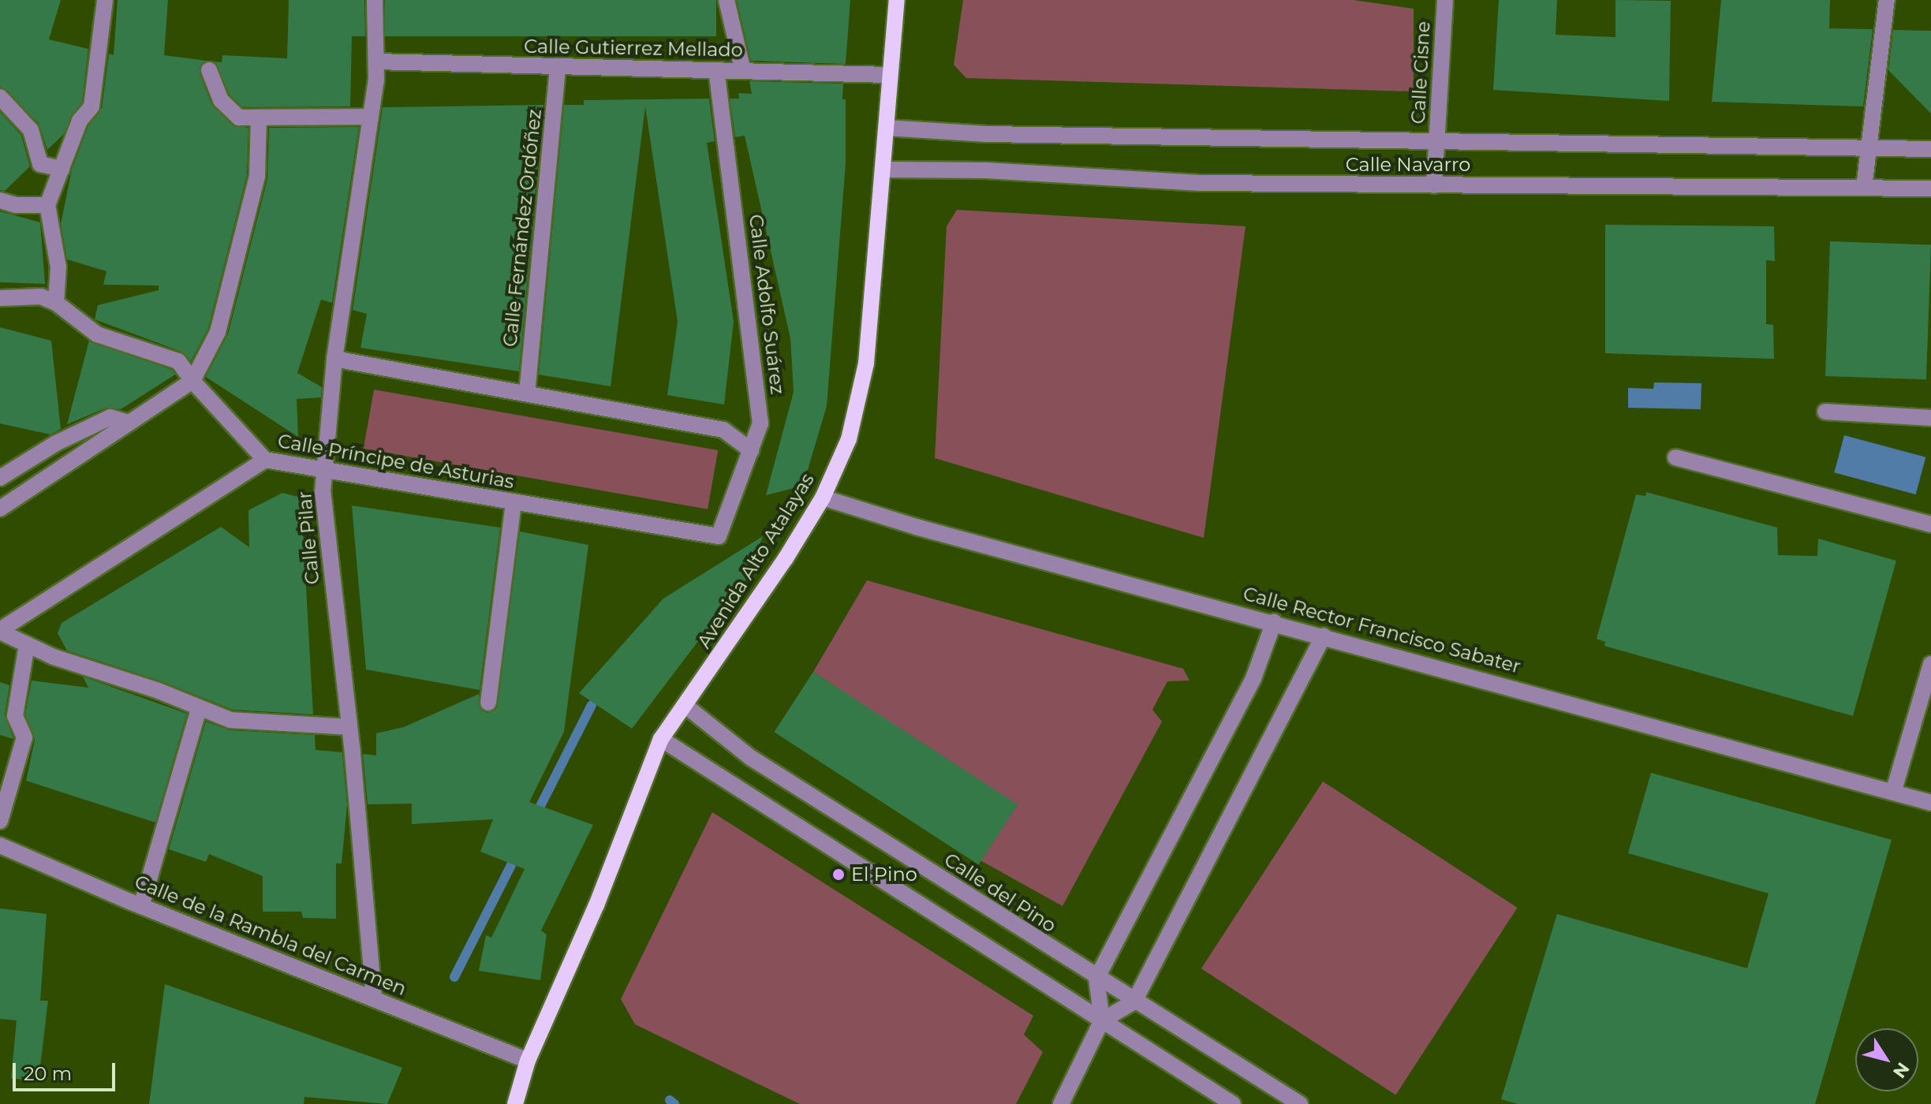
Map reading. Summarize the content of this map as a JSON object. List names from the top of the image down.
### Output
{
  "streets": {
    "main road": ["Avenida Alto Atalayas"],
    "street": [
      "Calle Gutierrez Mellado",
      "Calle Cisne",
      "Calle Navarro",
      "Calle Fernández Ordóñez",
      "Calle Adolfo Suárez",
      "Calle Príncipe de Asturias",
      "Calle Pilar",
      "Calle Rector Francisco Sabater",
      "Calle del Pino",
      "Calle de la Rambla del Carmen"
    ]
  },
  "crossings": [
    ["Calle Gutierrez Mellado", "Calle Fernández Ordóñez"],
    ["Calle Gutierrez Mellado", "Calle Adolfo Suárez"],
    ["Calle Gutierrez Mellado", "Calle Pilar"],
    ["Calle Gutierrez Mellado", "Avenida Alto Atalayas"],
    ["Calle Cisne", "Calle Navarro"],
    ["Calle Navarro", "Avenida Alto Atalayas"],
    ["Calle Adolfo Suárez", "Calle Príncipe de Asturias"],
    ["Calle Príncipe de Asturias", "Calle Pilar"],
    ["Calle Pilar", "Calle de la Rambla del Carmen"],
    ["Avenida Alto Atalayas", "Calle Rector Francisco Sabater"],
    ["Avenida Alto Atalayas", "Calle del Pino"],
    ["Avenida Alto Atalayas", "Calle de la Rambla del Carmen"]
  ],
  "places": ["El Pino"],
  "scale_bar": "20 m",
  "north": "bottom right"
}
